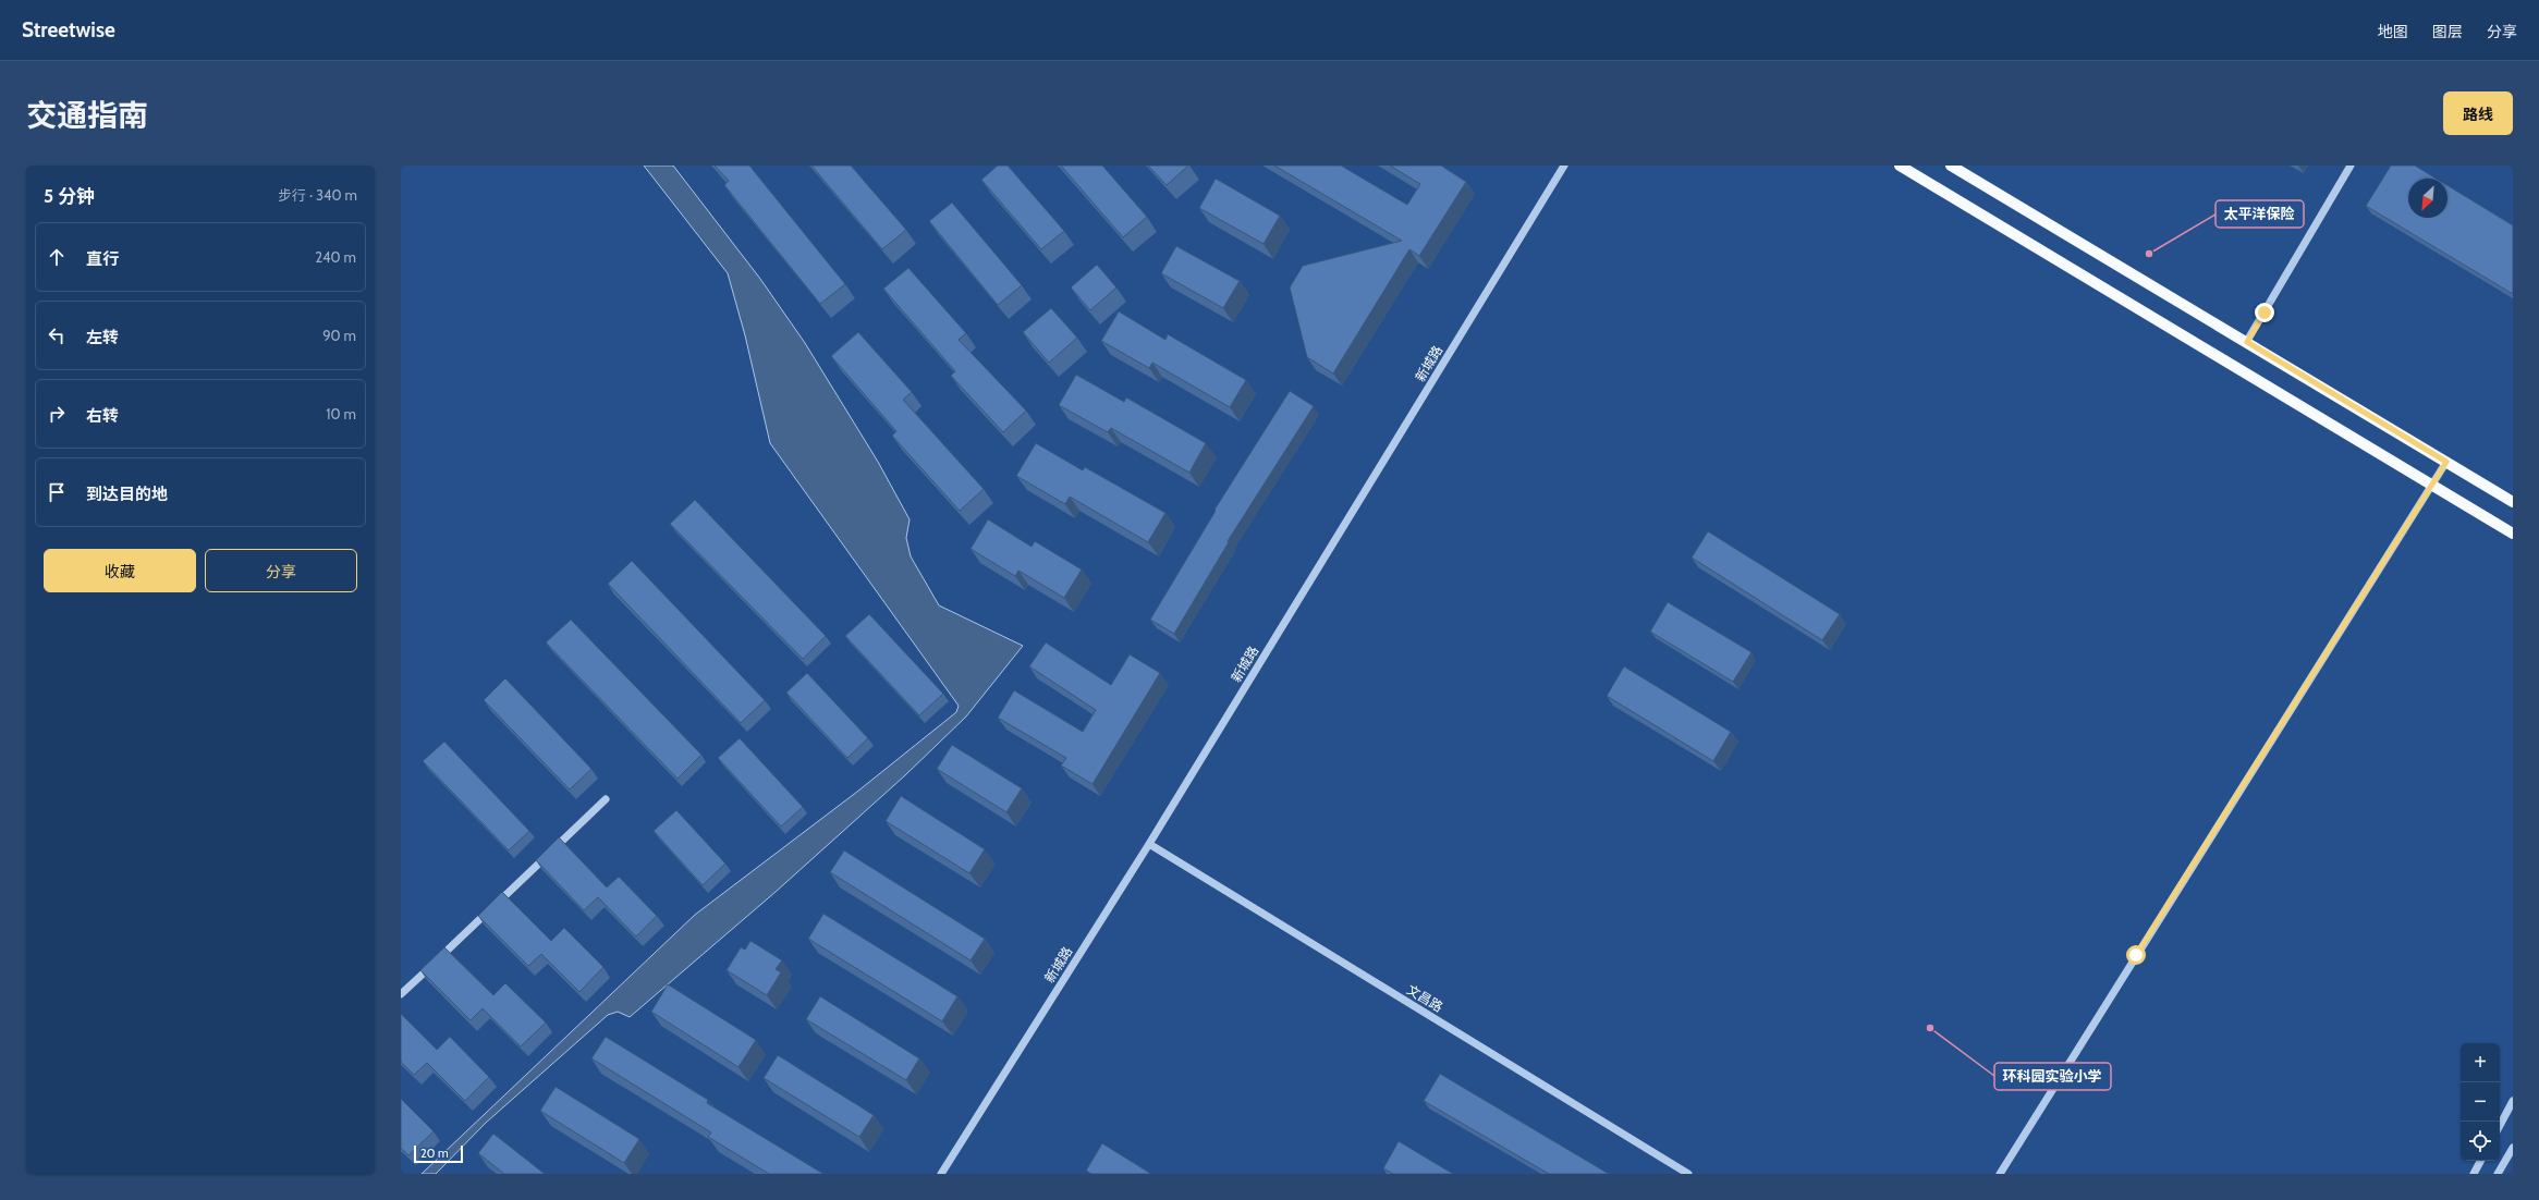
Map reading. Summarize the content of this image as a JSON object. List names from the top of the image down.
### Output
{
  "streets": {
    "street": ["新城路", "文昌路"]
  },
  "crossings": [
    ["新城路", "文昌路"]
  ],
  "places": ["太平洋保险", "环科园实验小学"],
  "scale_bar": "20 m",
  "north": "bottom left",
  "page": {
    "header": "Streetwise",
    "nav": ["地图", "图层", "分享"],
    "title": "交通指南",
    "buttons": [
      "路线",
      ["收藏", "分享"]
    ],
    "heading": ["5 分钟", "步行 · 340 m"],
    "list": [
      ["直行", "240 m"],
      ["左转", "90 m"],
      ["右转", "10 m"],
      "到达目的地"
    ],
    "map_buttons": ["+", "−"],
    "scale": "20 m"
  }
}
